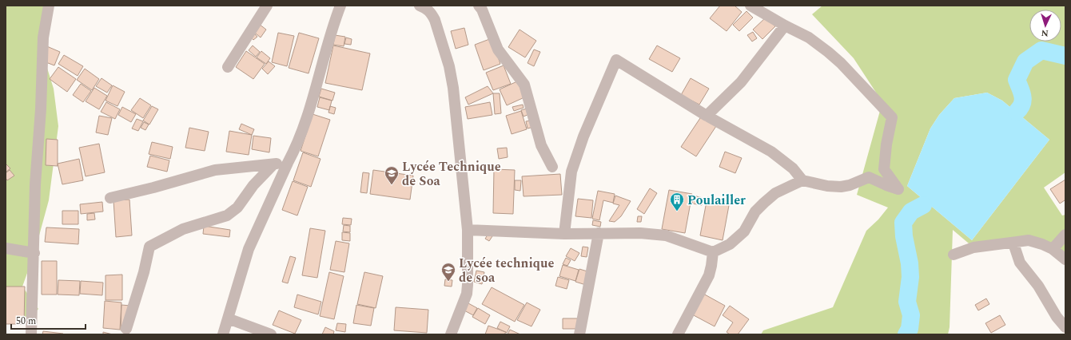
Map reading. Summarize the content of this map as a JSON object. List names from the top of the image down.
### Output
{
  "places": {
    "school or university": ["Lycée Technique de Soa", "Lycée technique de soa"],
    "building": ["Poulailler"]
  },
  "scale_bar": "50 m",
  "north": "bottom"
}
